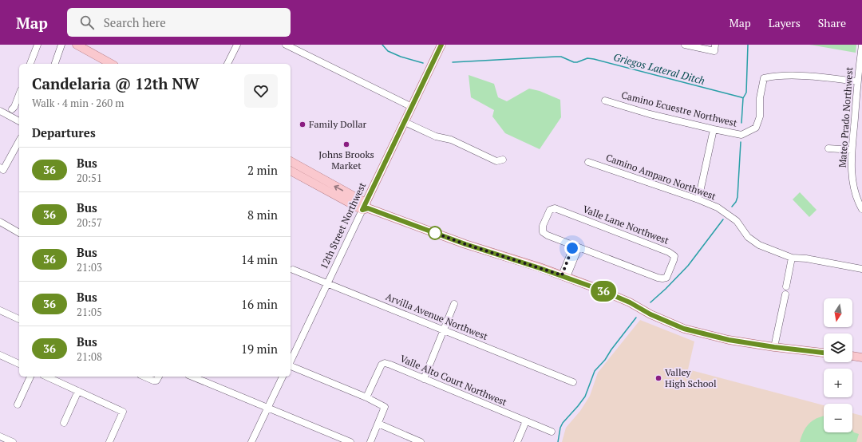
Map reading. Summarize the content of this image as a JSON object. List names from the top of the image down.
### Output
{
  "streets": {
    "main road": ["12th Street Northwest"],
    "street": [
      "Camino Ecuestre Northwest",
      "Mateo Prado Northwest",
      "Camino Amparo Northwest",
      "Valle Lane Northwest",
      "Arvilla Avenue Northwest",
      "Valle Alto Court Northwest"
    ]
  },
  "crossings": [
    ["Camino Ecuestre Northwest", "Mateo Prado Northwest"],
    ["12th Street Northwest", "Arvilla Avenue Northwest"]
  ],
  "water": ["Griegos Lateral Ditch"],
  "places": ["Family Dollar", "Johns Brooks Market", "Valley High School"],
  "lines": ["bus line 36"],
  "north": "bottom",
  "page": {
    "header": "Map",
    "search": "Search here",
    "nav": ["Map", "Layers", "Share"],
    "on_map": "36",
    "heading": [
      ["Candelaria @ 12th NW", "Walk · 4 min · 260 m"],
      "Departures"
    ],
    "list": [
      {
        "mark": "36",
        "name": "Bus",
        "note": "20:51",
        "value": "2 min"
      },
      {
        "mark": "36",
        "name": "Bus",
        "note": "20:57",
        "value": "8 min"
      },
      {
        "mark": "36",
        "name": "Bus",
        "note": "21:03",
        "value": "14 min"
      },
      {
        "mark": "36",
        "name": "Bus",
        "note": "21:05",
        "value": "16 min"
      },
      {
        "mark": "36",
        "name": "Bus",
        "note": "21:08",
        "value": "19 min"
      }
    ],
    "map_buttons": ["+", "−"]
  }
}
